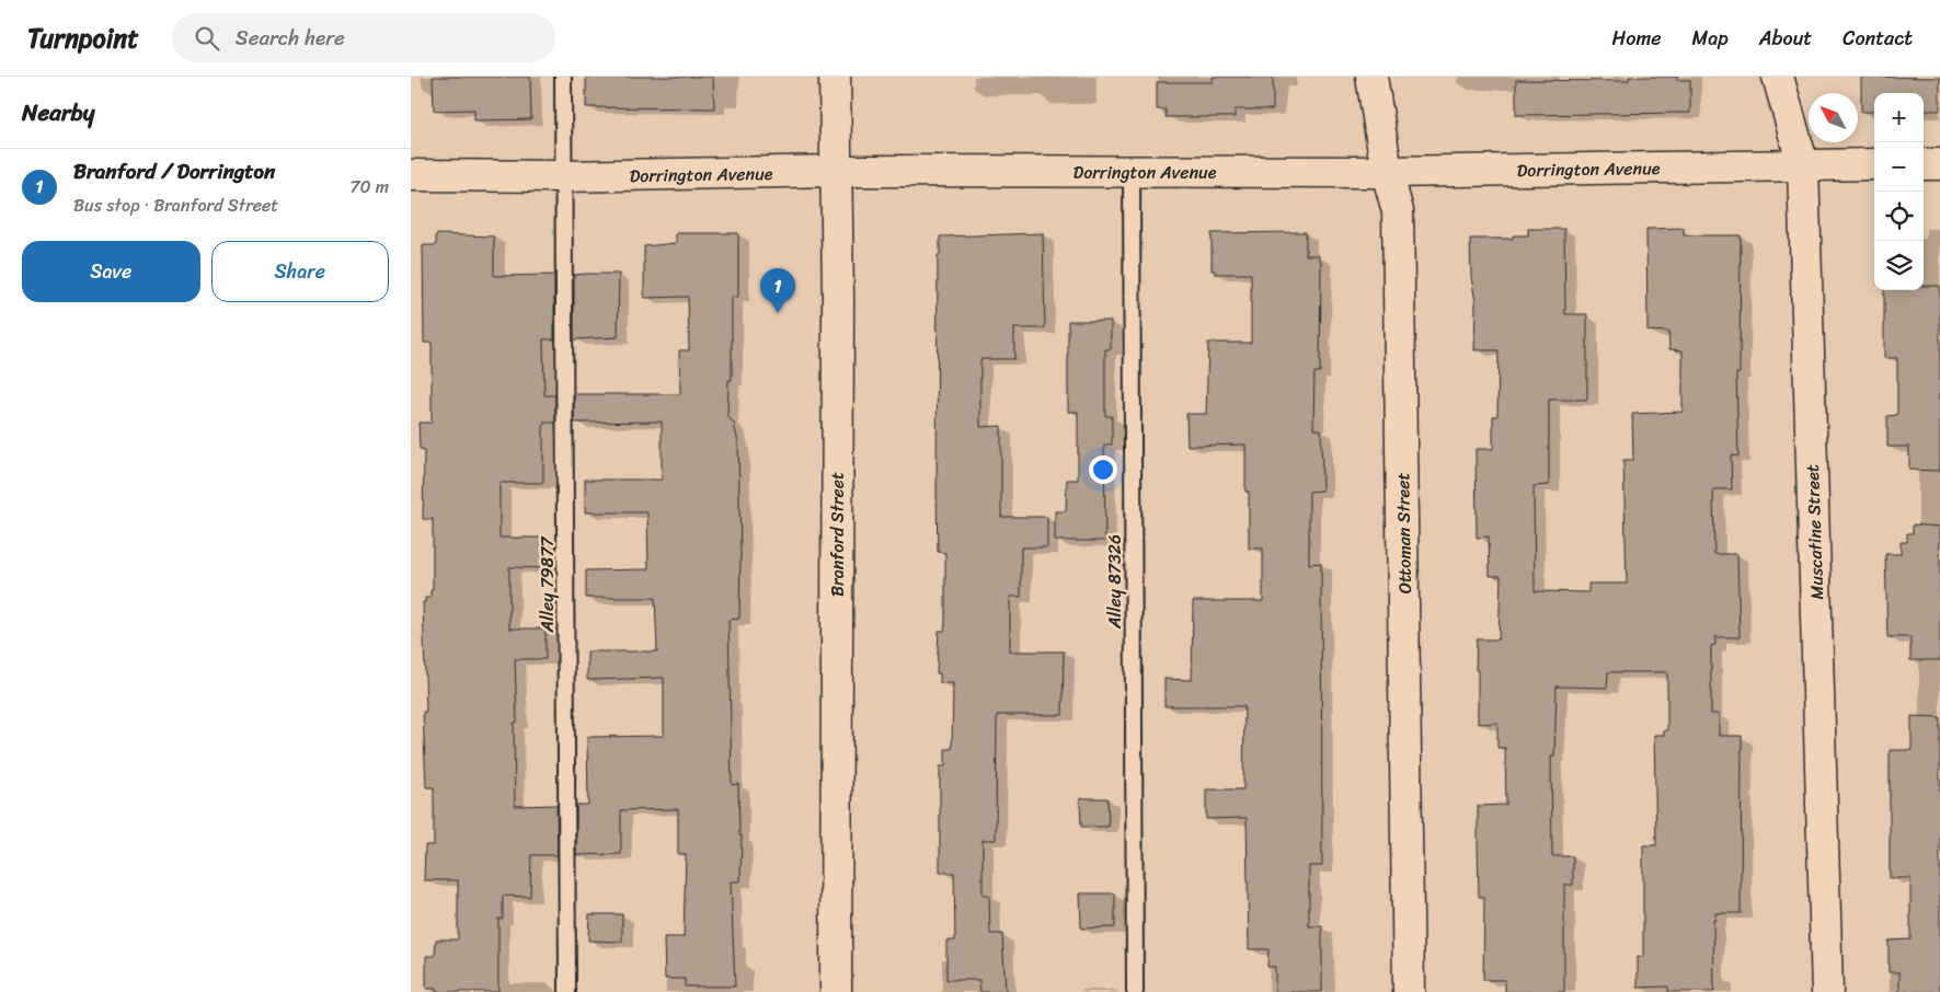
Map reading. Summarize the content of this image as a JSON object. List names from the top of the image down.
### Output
{
  "streets": {
    "street": [
      "Dorrington Avenue",
      "Muscatine Street",
      "Ottoman Street",
      "Branford Street"
    ],
    "lane": ["Alley 87326", "Alley 79877"]
  },
  "crossings": [
    ["Dorrington Avenue", "Muscatine Street"],
    ["Dorrington Avenue", "Ottoman Street"],
    ["Dorrington Avenue", "Branford Street"],
    ["Dorrington Avenue", "Alley 87326"],
    ["Dorrington Avenue", "Alley 79877"]
  ],
  "north": "top left",
  "page": {
    "header": "Turnpoint",
    "search": "Search here",
    "nav": [
      "Home",
      "Map",
      "About",
      "Contact"
    ],
    "heading": "Nearby",
    "map_buttons": ["+", "−"],
    "list": [
      {
        "mark": "1",
        "name": "Branford / Dorrington",
        "note": "Bus stop · Branford Street",
        "value": "70 m"
      }
    ],
    "buttons": ["Save", "Share"],
    "pins": "1"
  }
}
